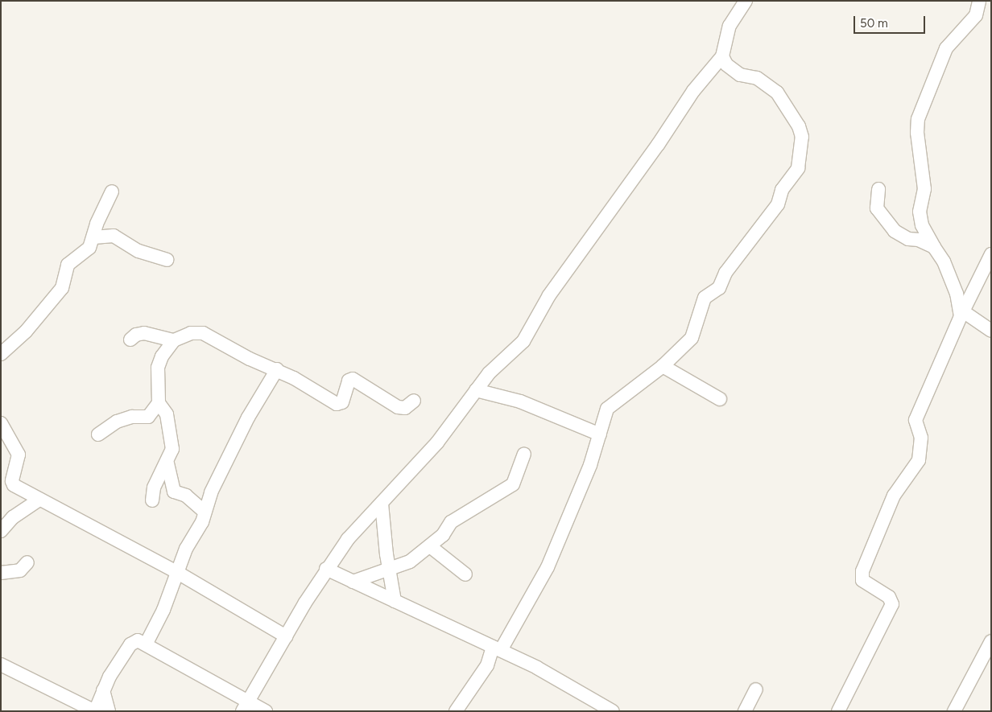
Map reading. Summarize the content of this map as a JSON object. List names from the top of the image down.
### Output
{
  "scale_bar": "50 m"
}
